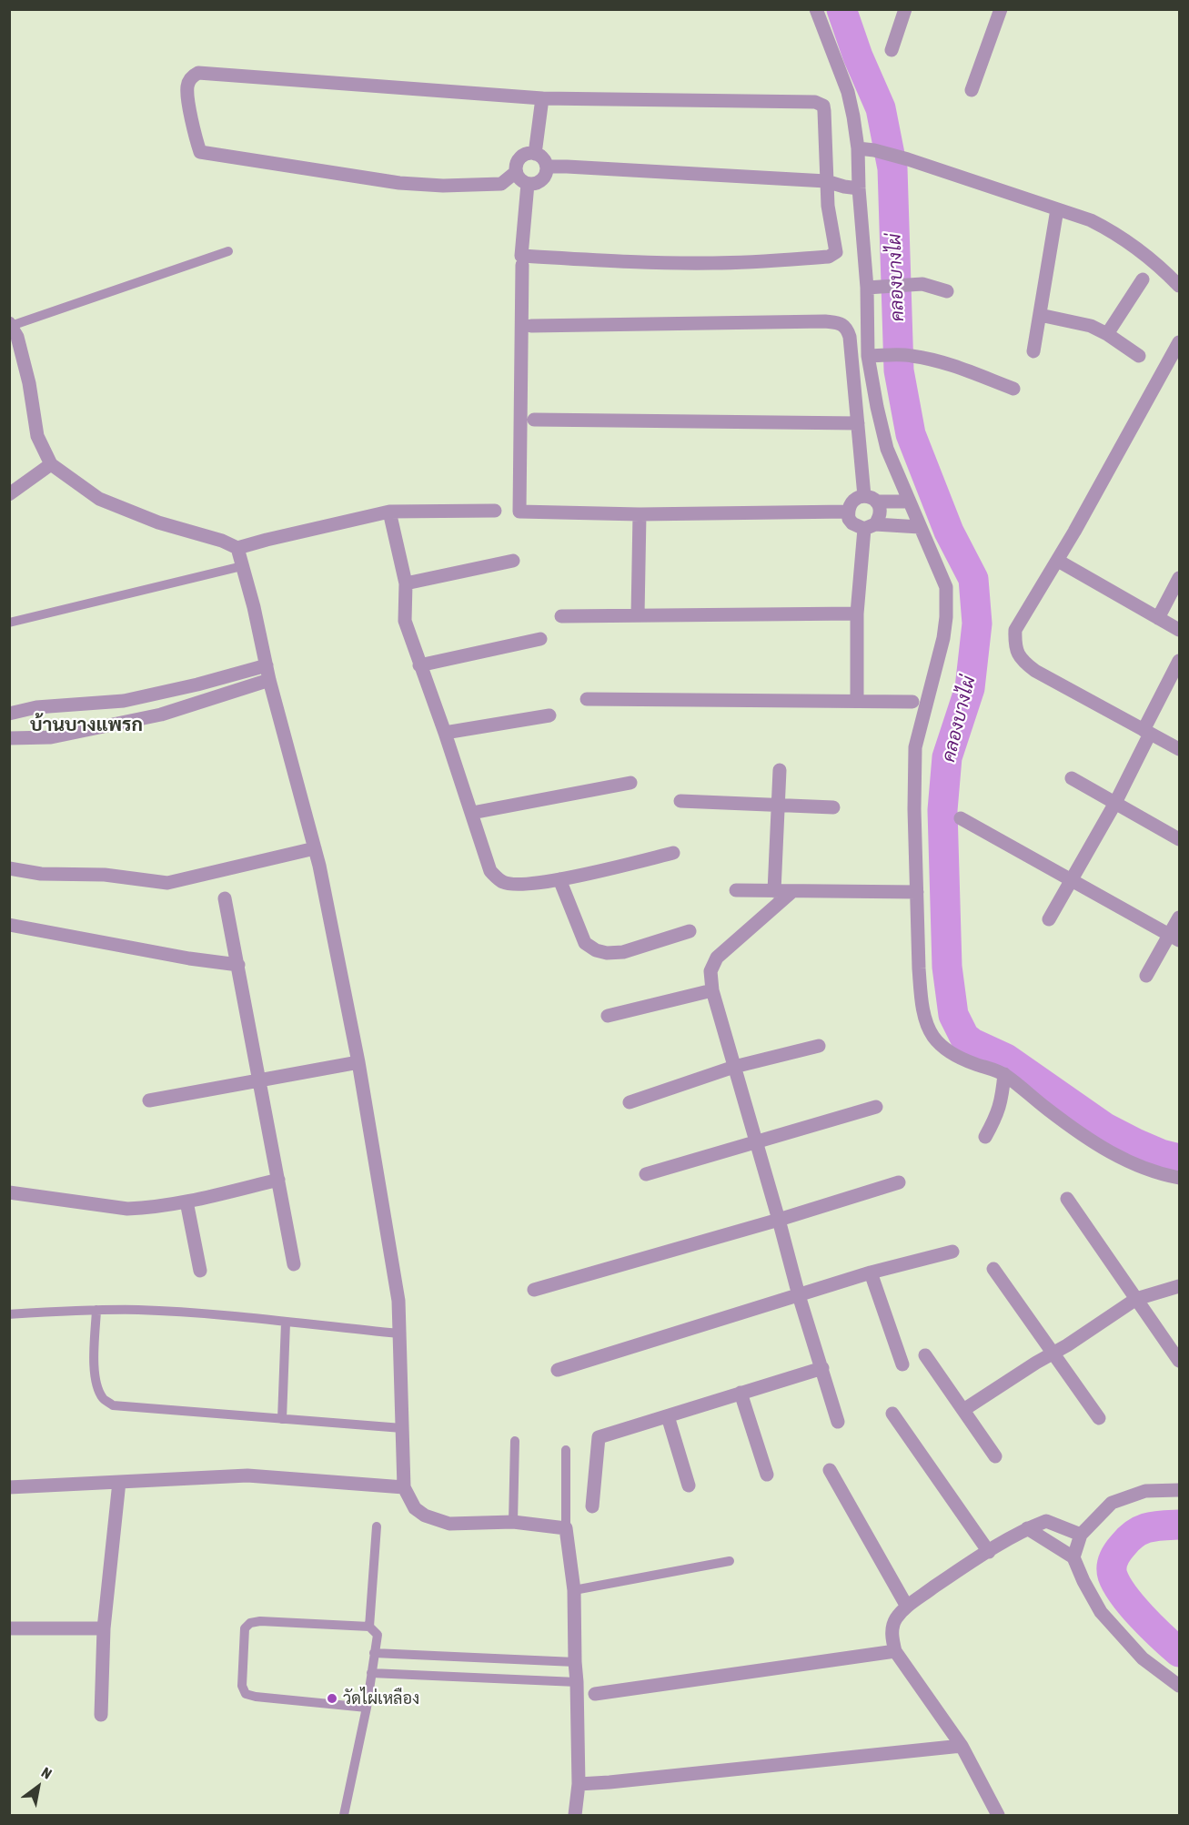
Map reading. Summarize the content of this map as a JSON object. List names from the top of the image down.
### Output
{
  "districts": ["บ้านบางแพรก"],
  "water": ["คลองบางไผ่"],
  "places": ["วัดไผ่เหลือง"],
  "north": "top right"
}
